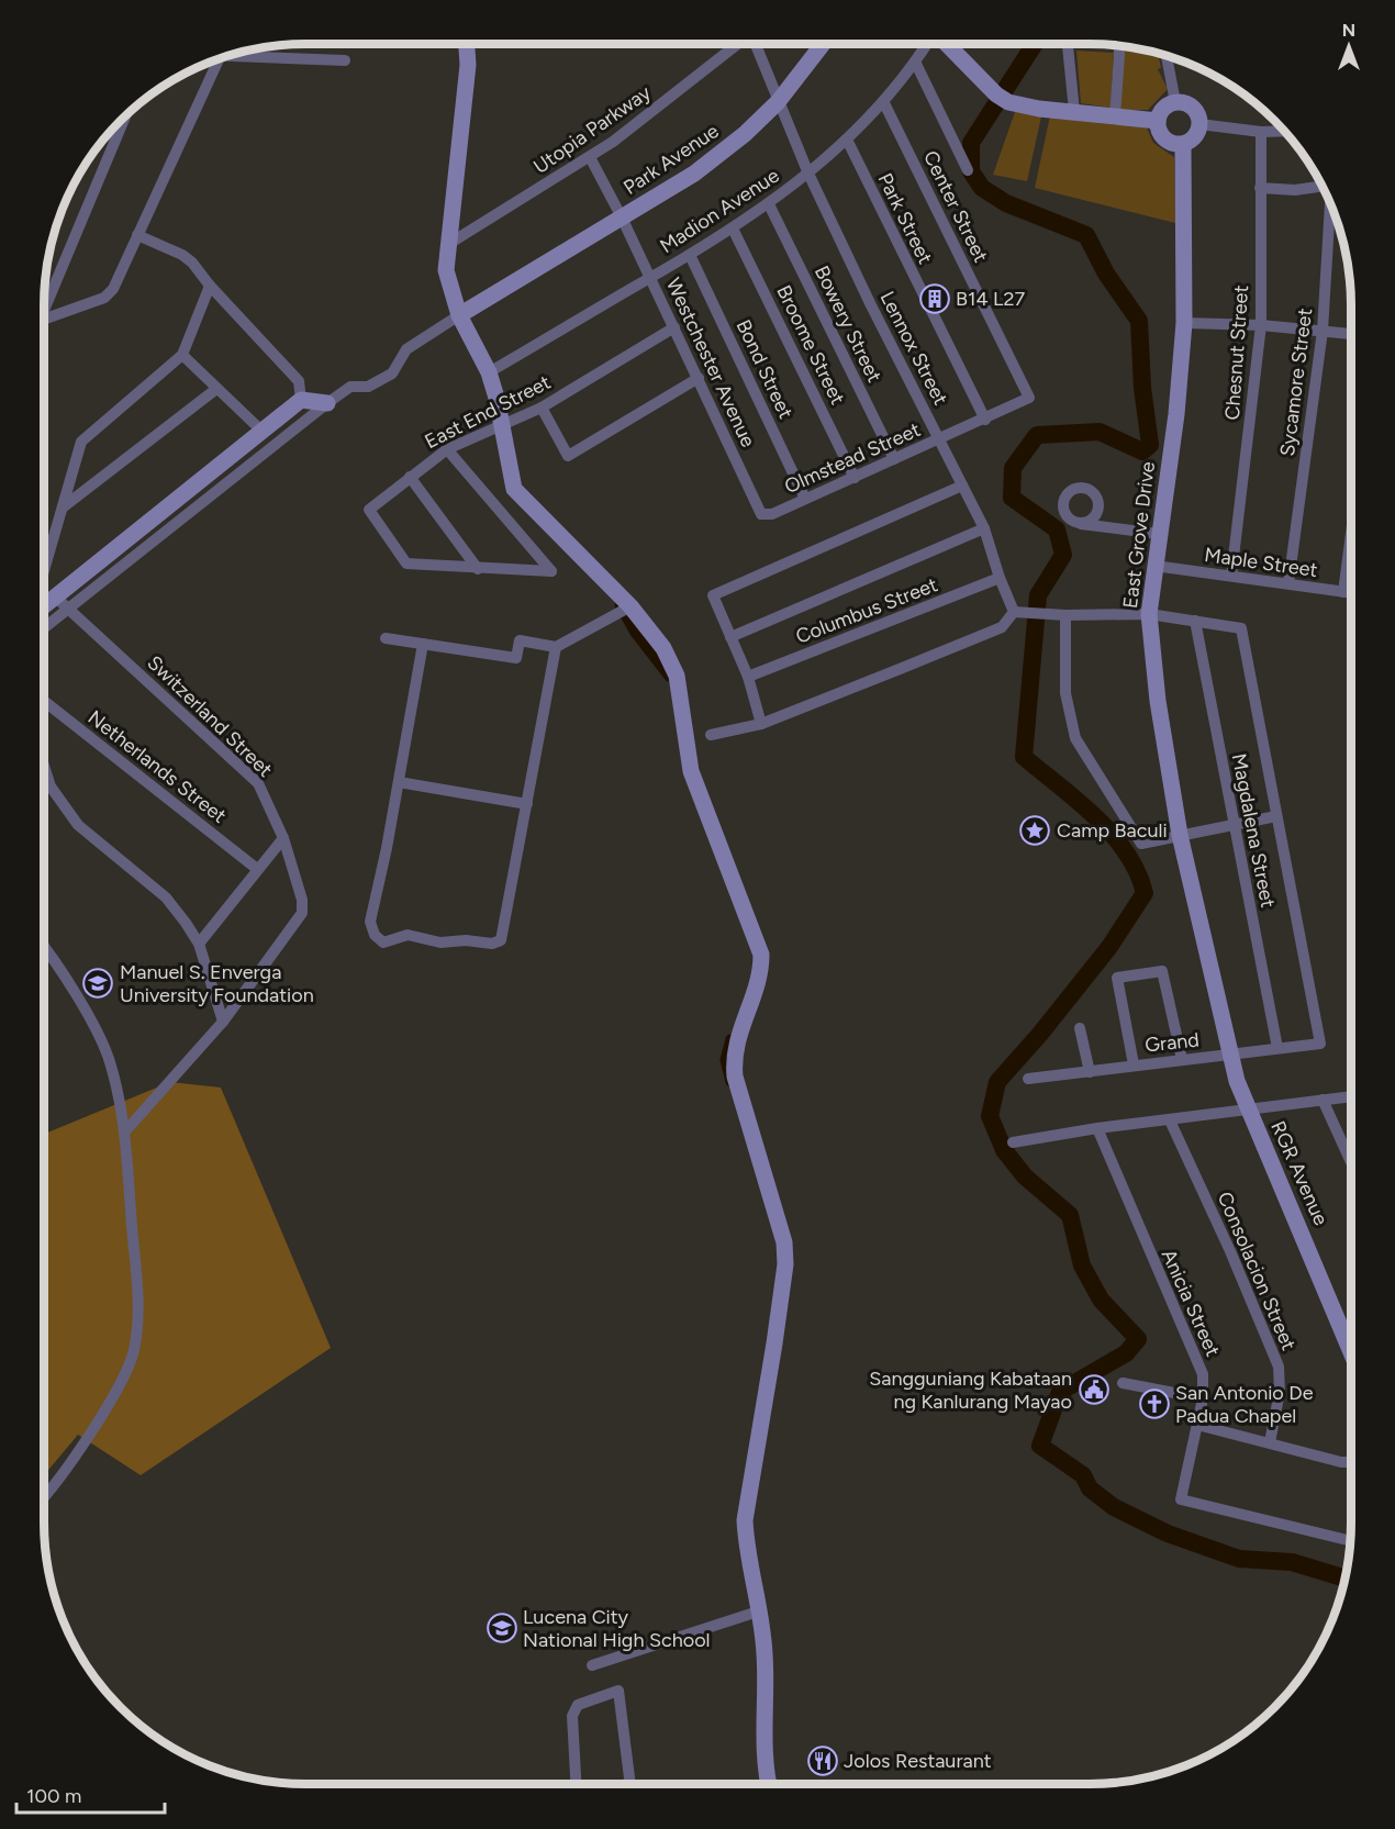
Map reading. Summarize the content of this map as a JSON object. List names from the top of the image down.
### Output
{
  "streets": {
    "street": [
      "Utopia Parkway",
      "Park Avenue",
      "Center Street",
      "Madion Avenue",
      "Park Street",
      "Bowery Street",
      "Broome Street",
      "Lennox Street",
      "Chesnut Street",
      "Westchester Avenue",
      "Bond Street",
      "Sycamore Street",
      "East End Street",
      "Olmstead Street",
      "East Grove Drive",
      "Maple Street",
      "Columbus Street",
      "Switzerland Street",
      "Netherlands Street",
      "Magdalena Street",
      "Grand",
      "RGR Avenue",
      "Consolacion Street",
      "Anicia Street"
    ]
  },
  "crossings": [
    ["Utopia Parkway", "Westchester Avenue"],
    ["Park Avenue", "Lennox Street"],
    ["Park Avenue", "Westchester Avenue"],
    ["Center Street", "Madion Avenue"],
    ["Center Street", "Olmstead Street"],
    ["Madion Avenue", "Park Street"],
    ["Madion Avenue", "Bowery Street"],
    ["Madion Avenue", "Broome Street"],
    ["Madion Avenue", "Lennox Street"],
    ["Madion Avenue", "Westchester Avenue"],
    ["Madion Avenue", "Bond Street"],
    ["Park Street", "Olmstead Street"],
    ["Bowery Street", "Olmstead Street"],
    ["Broome Street", "Olmstead Street"],
    ["Lennox Street", "Olmstead Street"],
    ["Lennox Street", "Columbus Street"],
    ["Chesnut Street", "Maple Street"],
    ["Westchester Avenue", "East End Street"],
    ["Westchester Avenue", "Olmstead Street"],
    ["Bond Street", "Olmstead Street"],
    ["Sycamore Street", "Maple Street"],
    ["East Grove Drive", "Maple Street"],
    ["East Grove Drive", "Grand"],
    ["East Grove Drive", "RGR Avenue"],
    ["Magdalena Street", "Grand"]
  ],
  "places": {
    "building": ["B14 L27"],
    "place": ["Camp Baculi"],
    "school or university": ["Manuel S. Enverga University Foundation", "Lucena City National High School"],
    "public building": ["Sangguniang Kabataan ng Kanlurang Mayao"],
    "church": ["San Antonio De Padua Chapel"],
    "restaurant": ["Jolos Restaurant"]
  },
  "scale_bar": "100 m",
  "north": "top"
}
